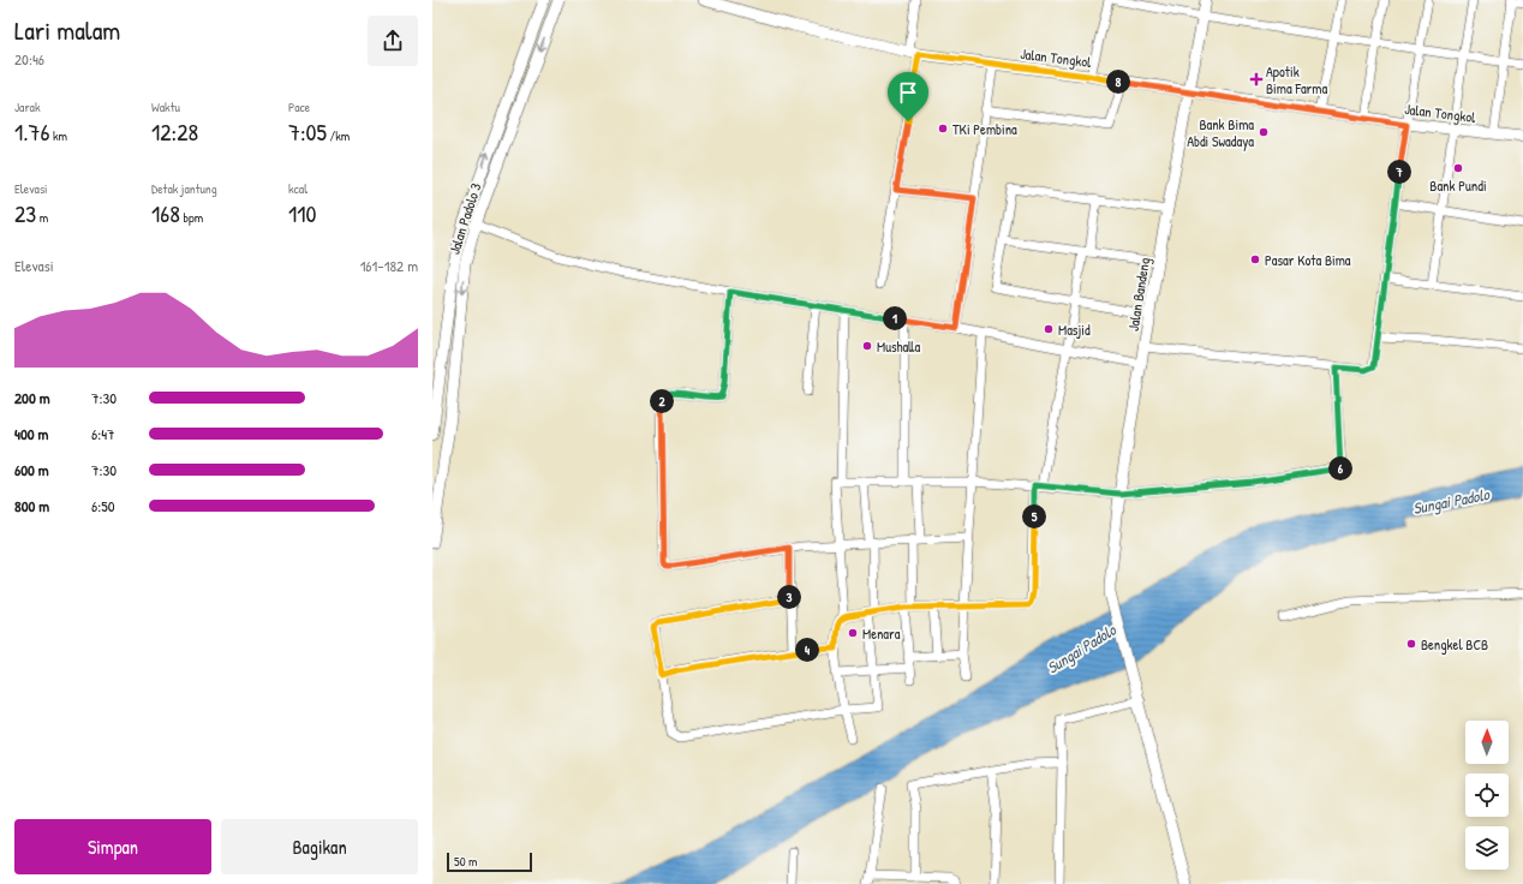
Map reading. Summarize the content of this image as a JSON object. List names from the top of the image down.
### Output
{
  "streets": {
    "street": ["Jalan Tongkol", "Jalan Padolo 3", "Jalan Bandeng"]
  },
  "crossings": [
    ["Jalan Tongkol", "Jalan Bandeng"]
  ],
  "water": ["Sungai Padolo"],
  "places": {
    "health": ["Apotik Bima Farma"],
    "other": [
      "TKi Pembina",
      "Bank Bima Abdi Swadaya",
      "Bank Pundi",
      "Pasar Kota Bima",
      "Masjid",
      "Mushalla",
      "Menara",
      "Bengkel BCB"
    ]
  },
  "scale_bar": "50 m",
  "north": "top",
  "page": {
    "heading": ["Lari malam", "20:46"],
    "pins": [
      "8",
      "7",
      "1",
      "2",
      "6",
      "5",
      "3",
      "4"
    ],
    "stats": [
      ["Jarak", "1.76 km"],
      ["Waktu", "12:28"],
      ["Pace", "7:05 /km"],
      ["Elevasi", "23 m"],
      ["Detak jantung", "168 bpm"],
      ["kcal", "110"]
    ],
    "chart": ["Elevasi", "161–182 m"],
    "list": [
      {
        "name": "200 m",
        "note": "7:30"
      },
      {
        "name": "400 m",
        "note": "6:47"
      },
      {
        "name": "600 m",
        "note": "7:30"
      },
      {
        "name": "800 m",
        "note": "6:50"
      }
    ],
    "buttons": ["Simpan", "Bagikan"],
    "scale": "50 m"
  }
}
